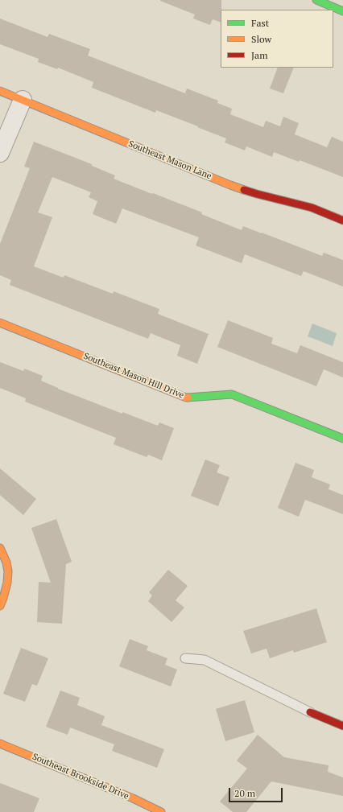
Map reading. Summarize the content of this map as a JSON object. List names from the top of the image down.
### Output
{
  "streets": {
    "street": ["Southeast Mason Lane", "Southeast Mason Hill Drive", "Southeast Brookside Drive"]
  },
  "legend": ["Fast", "Slow", "Jam"],
  "scale_bar": "20 m"
}
